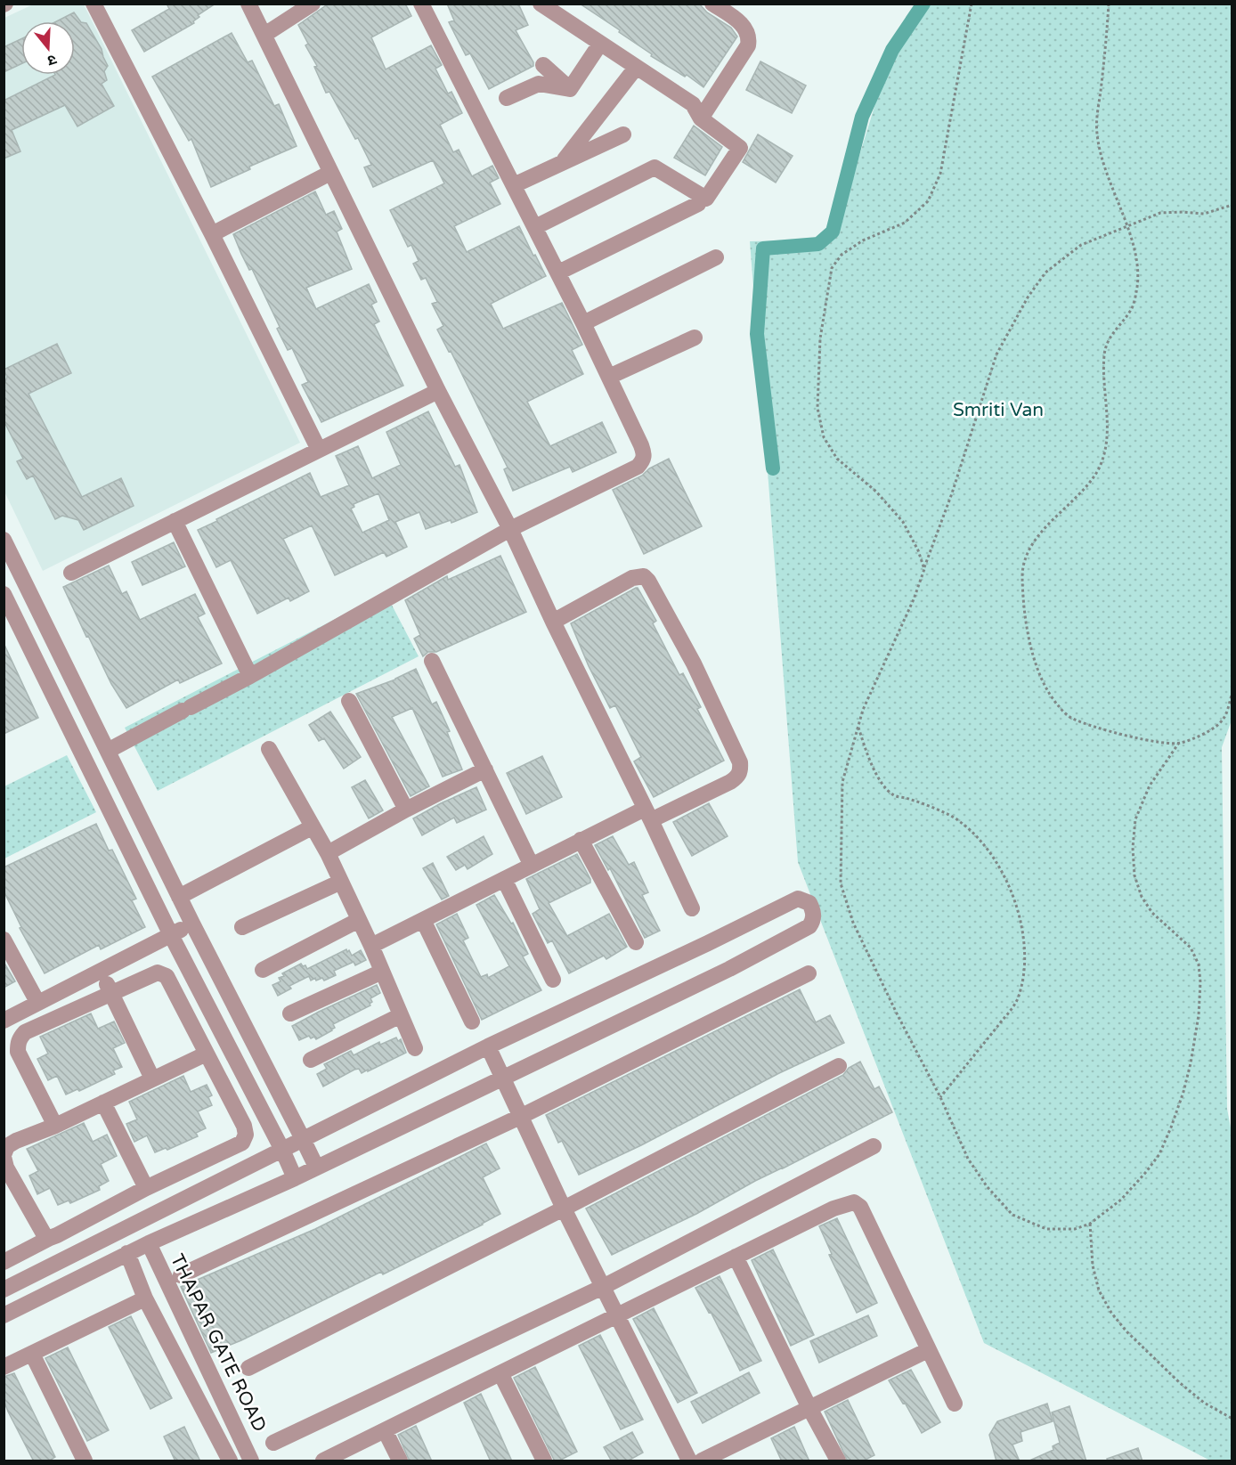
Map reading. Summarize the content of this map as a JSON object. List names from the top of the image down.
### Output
{
  "streets": {
    "street": ["THAPAR GATE ROAD"]
  },
  "parks": ["Smriti Van"],
  "north": "bottom"
}
